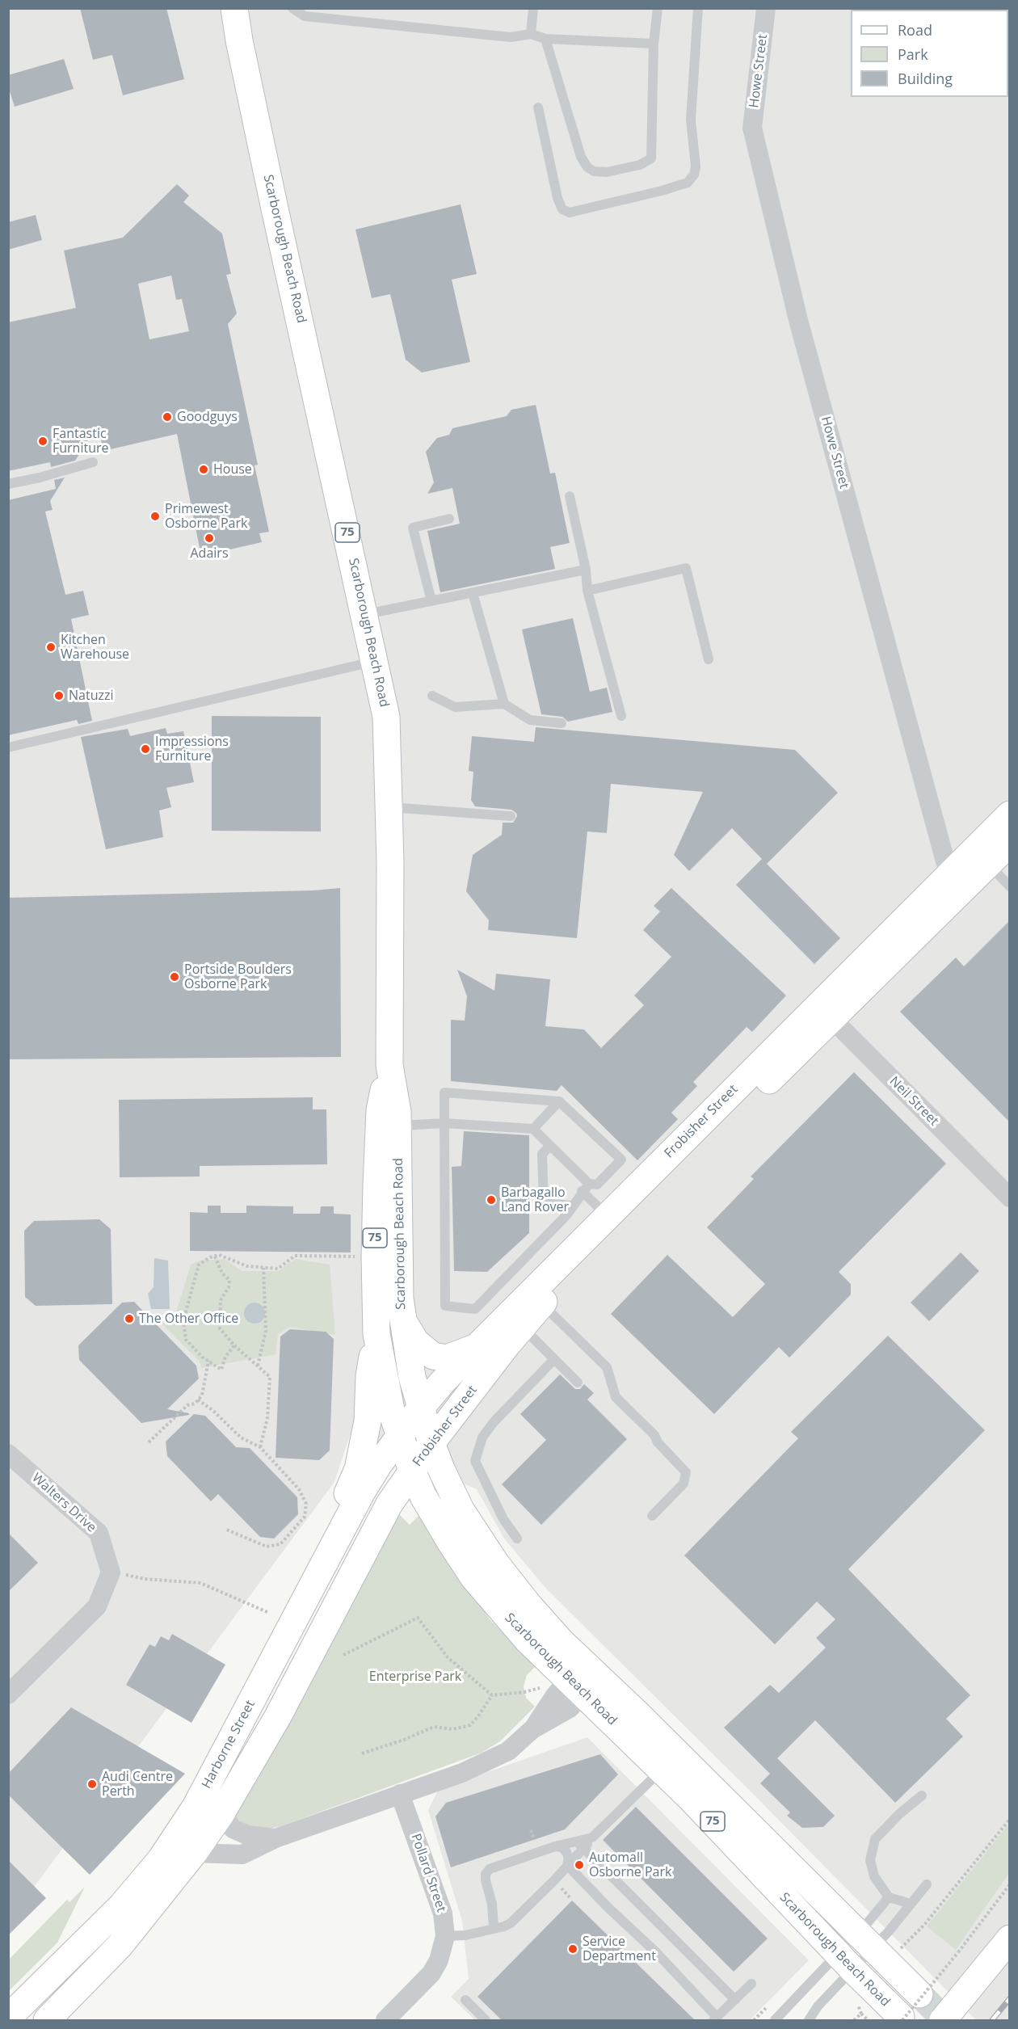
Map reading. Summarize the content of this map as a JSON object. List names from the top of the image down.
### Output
{
  "streets": {
    "main road": [
      "Scarborough Beach Road",
      "75",
      "Frobisher Street",
      "Harborne Street"
    ],
    "street": [
      "Howe Street",
      "Neil Street",
      "Walters Drive",
      "Pollard Street"
    ]
  },
  "crossings": [
    ["Howe Street", "Frobisher Street"],
    ["Scarborough Beach Road", "Frobisher Street"],
    ["Scarborough Beach Road", "Harborne Street"],
    ["Neil Street", "Frobisher Street"],
    ["Frobisher Street", "Harborne Street"]
  ],
  "parks": ["Enterprise Park"],
  "places": [
    "Goodguys",
    "Fantastic Furniture",
    "House",
    "Primewest Osborne Park",
    "Adairs",
    "Kitchen Warehouse",
    "Natuzzi",
    "Impressions Furniture",
    "Portside Boulders Osborne Park",
    "Barbagallo Land Rover",
    "The Other Office",
    "Audi Centre Perth",
    "Automall Osborne Park",
    "Service Department"
  ],
  "legend": ["Road", "Park", "Building"]
}
